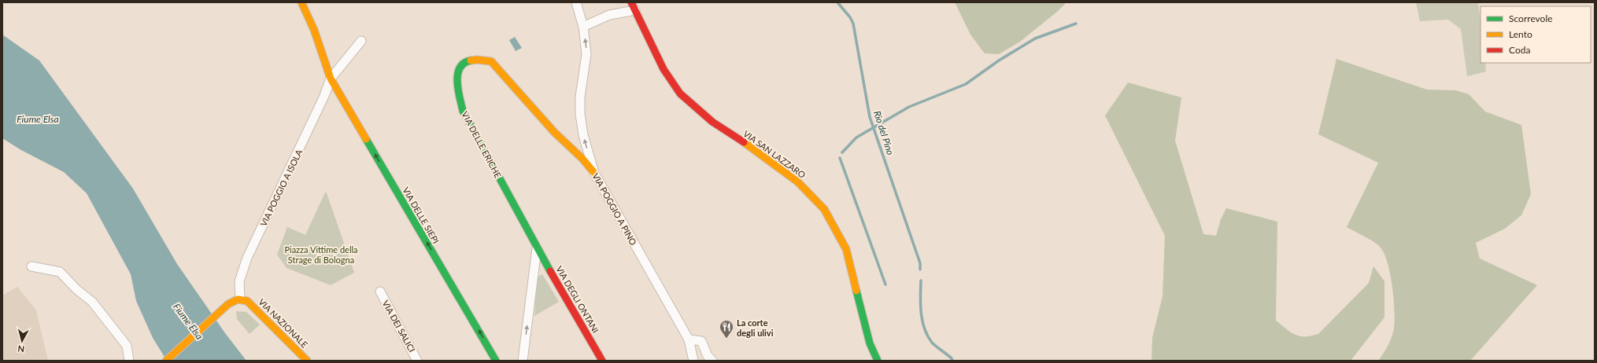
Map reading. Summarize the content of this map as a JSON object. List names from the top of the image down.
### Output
{
  "streets": {
    "street": [
      "VIA DELLE ERICHE",
      "VIA SAN LAZZARO",
      "VIA POGGIO A ISOLA",
      "VIA POGGIO A PINO",
      "VIA DELLE SIEPI",
      "VIA DEGLI ONTANI",
      "VIA NAZIONALE",
      "VIA DEI SALICI"
    ]
  },
  "crossings": [
    ["VIA DELLE ERICHE", "VIA POGGIO A PINO"],
    ["VIA DELLE ERICHE", "VIA DEGLI ONTANI"],
    ["VIA POGGIO A ISOLA", "VIA DELLE SIEPI"],
    ["VIA POGGIO A ISOLA", "VIA NAZIONALE"]
  ],
  "one_way": ["VIA POGGIO A PINO", "VIA DELLE SIEPI"],
  "water": ["Fiume Elsa", "Rio del Pino"],
  "parks": ["Piazza Vittime della Strage di Bologna"],
  "places": {
    "restaurant": ["La corte degli ulivi"]
  },
  "legend": ["Scorrevole", "Lento", "Coda"],
  "north": "bottom"
}
